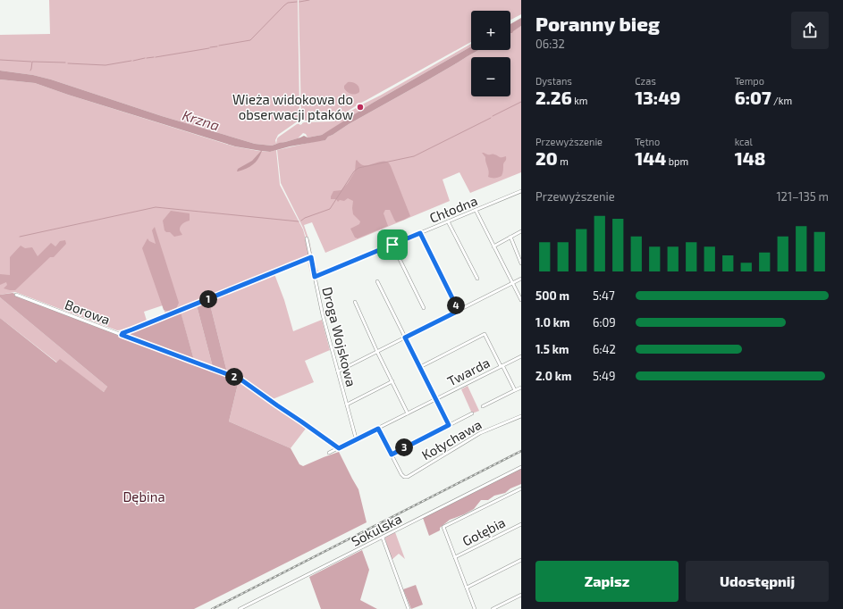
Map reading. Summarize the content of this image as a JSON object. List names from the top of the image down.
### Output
{
  "streets": {
    "street": [
      "Chłodna",
      "Borowa",
      "Droga Wojskowa",
      "Twarda",
      "Kołychawa",
      "Sokulska",
      "Gołębia"
    ]
  },
  "crossings": [
    ["Chłodna", "Droga Wojskowa"],
    ["Borowa", "Twarda"],
    ["Droga Wojskowa", "Twarda"],
    ["Twarda", "Kołychawa"]
  ],
  "water": ["Krzna"],
  "parks": ["Dębina"],
  "places": ["Wieża widokowa do obserwacji ptaków"],
  "page": {
    "heading": ["Poranny bieg", "06:32"],
    "map_buttons": ["+", "−"],
    "stats": [
      ["Dystans", "2.26 km"],
      ["Czas", "13:49"],
      ["Tempo", "6:07 /km"],
      ["Przewyższenie", "20 m"],
      ["Tętno", "144 bpm"],
      ["kcal", "148"]
    ],
    "chart": ["Przewyższenie", "121–135 m"],
    "list": [
      {
        "name": "500 m",
        "note": "5:47"
      },
      {
        "name": "1.0 km",
        "note": "6:09"
      },
      {
        "name": "1.5 km",
        "note": "6:42"
      },
      {
        "name": "2.0 km",
        "note": "5:49"
      }
    ],
    "pins": [
      "1",
      "4",
      "2",
      "3"
    ],
    "buttons": ["Zapisz", "Udostępnij"]
  }
}
